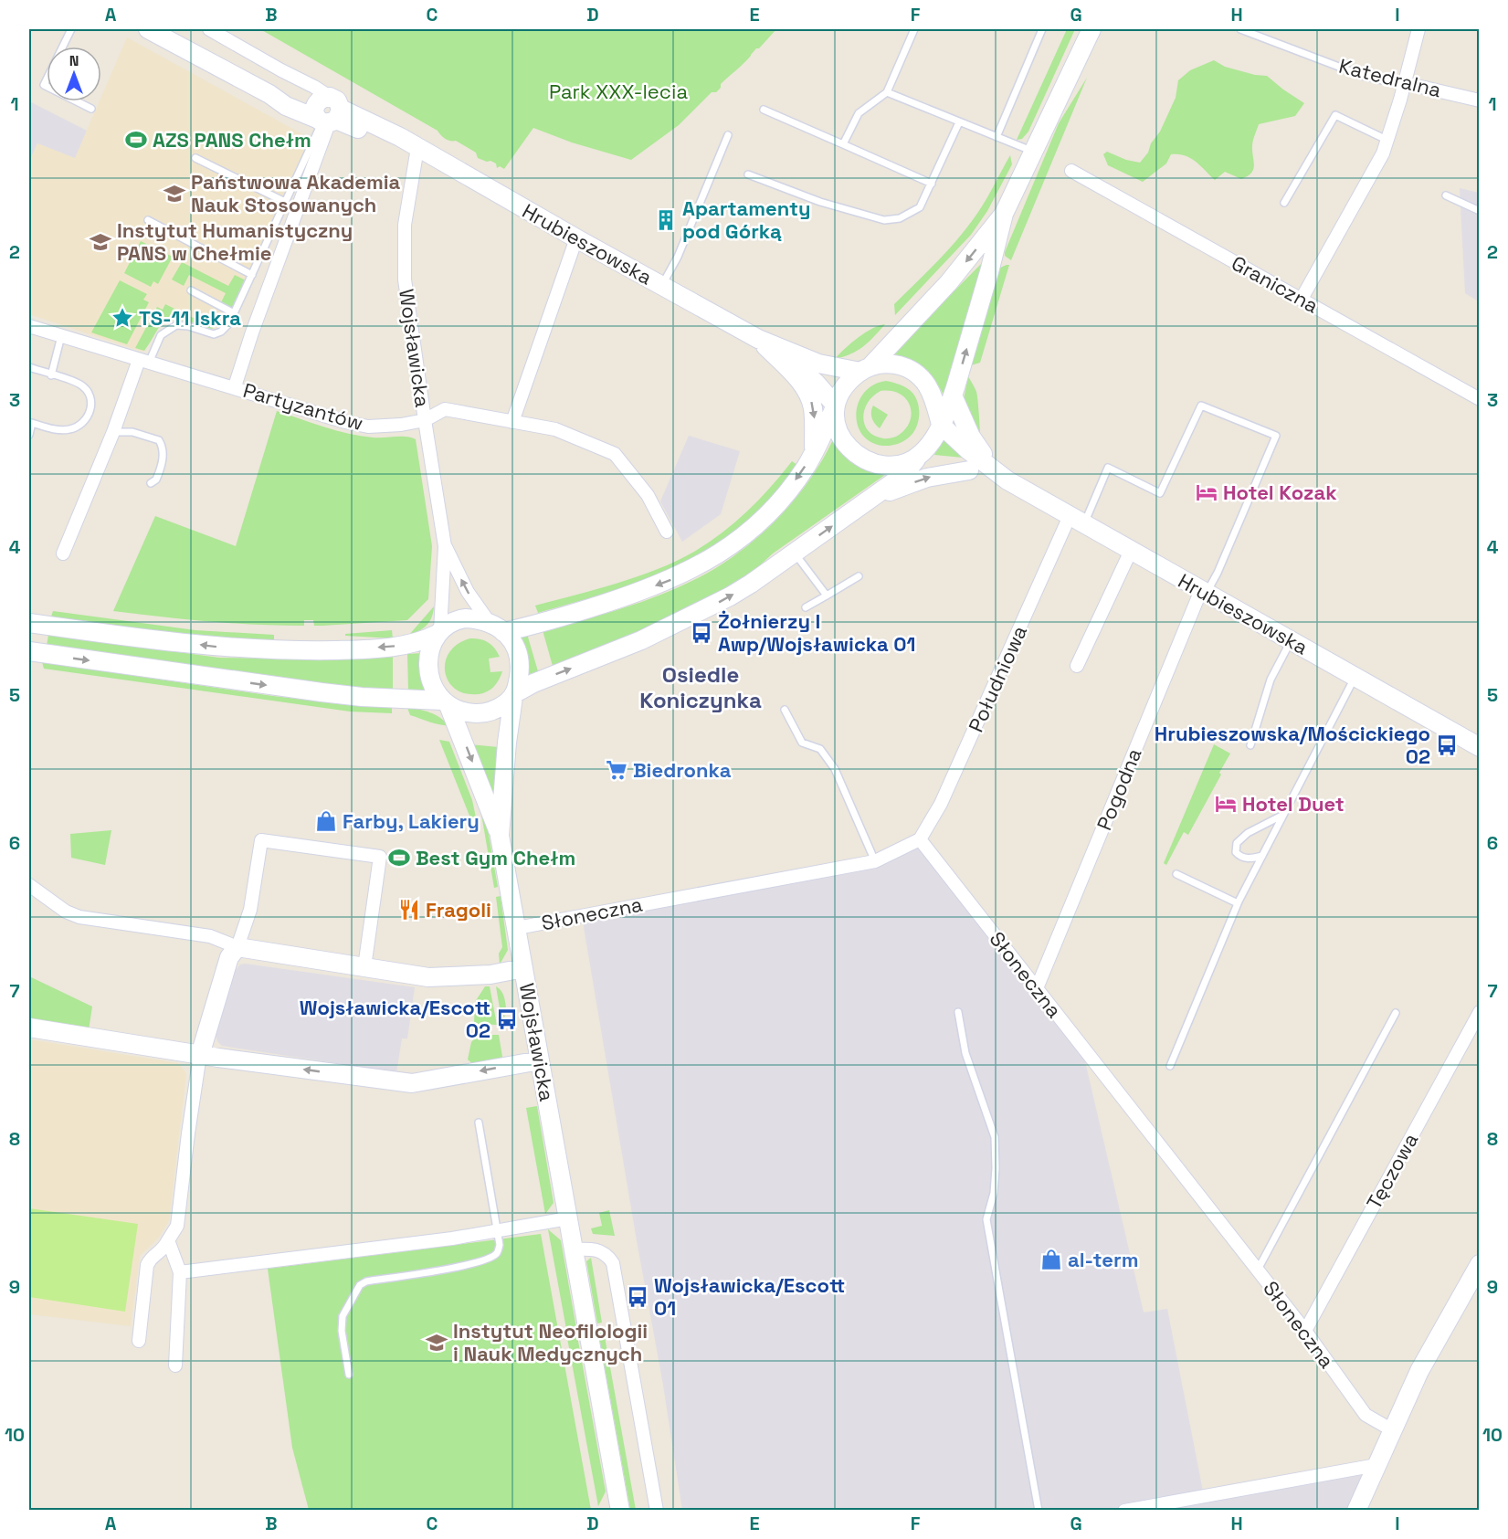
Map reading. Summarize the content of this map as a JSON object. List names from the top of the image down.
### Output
{
  "streets": {
    "street": [
      "Katedralna",
      "Hrubieszowska",
      "Graniczna",
      "Wojsławicka",
      "Partyzantów",
      "Południowa",
      "Pogodna",
      "Słoneczna",
      "Tęczowa"
    ]
  },
  "crossings": [
    ["Hrubieszowska", "Wojsławicka"],
    ["Hrubieszowska", "Południowa"],
    ["Hrubieszowska", "Pogodna"],
    ["Wojsławicka", "Partyzantów"],
    ["Wojsławicka", "Słoneczna"],
    ["Południowa", "Słoneczna"],
    ["Pogodna", "Słoneczna"],
    ["Słoneczna", "Tęczowa"]
  ],
  "districts": ["Osiedle Koniczynka"],
  "parks": ["Park XXX-lecia"],
  "places": {
    "sports": ["AZS PANS Chełm", "Best Gym Chełm"],
    "school or university": ["Państwowa Akademia Nauk Stosowanych", "Instytut Humanistyczny PANS w Chełmie", "Instytut Neofilologii i Nauk Medycznych"],
    "building": ["Apartamenty pod Górką"],
    "place": ["TS-11 Iskra"],
    "hotel": ["Hotel Kozak", "Hotel Duet"],
    "bus stop": [
      "Żołnierzy I Awp/Wojsławicka 01",
      "Hrubieszowska/Mościckiego 02",
      "Wojsławicka/Escott 02",
      "Wojsławicka/Escott 01"
    ],
    "supermarket": ["Biedronka"],
    "shop": ["Farby, Lakiery", "al-term"],
    "restaurant": ["Fragoli"]
  },
  "north": "top",
  "grid": {
    "columns": [
      "A",
      "B",
      "C",
      "D",
      "E",
      "F",
      "G",
      "H",
      "I"
    ],
    "rows": [
      "1",
      "2",
      "3",
      "4",
      "5",
      "6",
      "7",
      "8",
      "9",
      "10"
    ]
  }
}
